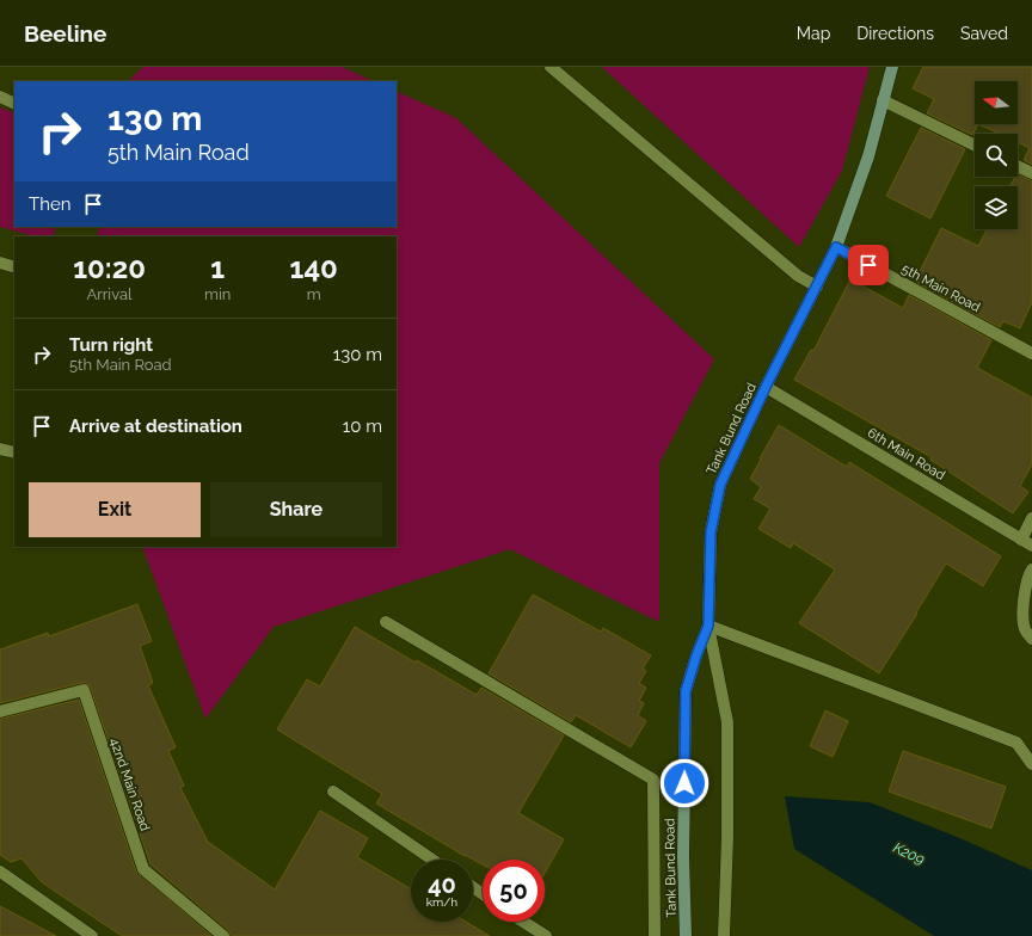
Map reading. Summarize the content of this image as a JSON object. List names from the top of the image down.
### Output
{
  "streets": {
    "main road": ["Tank Bund Road"],
    "street": ["5th Main Road", "6th Main Road", "42nd Main Road"]
  },
  "crossings": [
    ["5th Main Road", "Tank Bund Road"],
    ["Tank Bund Road", "6th Main Road"]
  ],
  "water": ["K209"],
  "north": "left",
  "page": {
    "header": "Beeline",
    "nav": ["Map", "Directions", "Saved"],
    "turn": ["130 m", "5th Main Road"],
    "then": "Then",
    "eta": [
      "10:20",
      "Arrival",
      "1",
      "min",
      "140",
      "m"
    ],
    "list": [
      {
        "name": "Turn right",
        "note": "5th Main Road",
        "value": "130 m"
      },
      {
        "name": "Arrive at destination",
        "value": "10 m"
      }
    ],
    "buttons": ["Exit", "Share"],
    "speed": "40 km/h",
    "limit": "50"
  }
}
